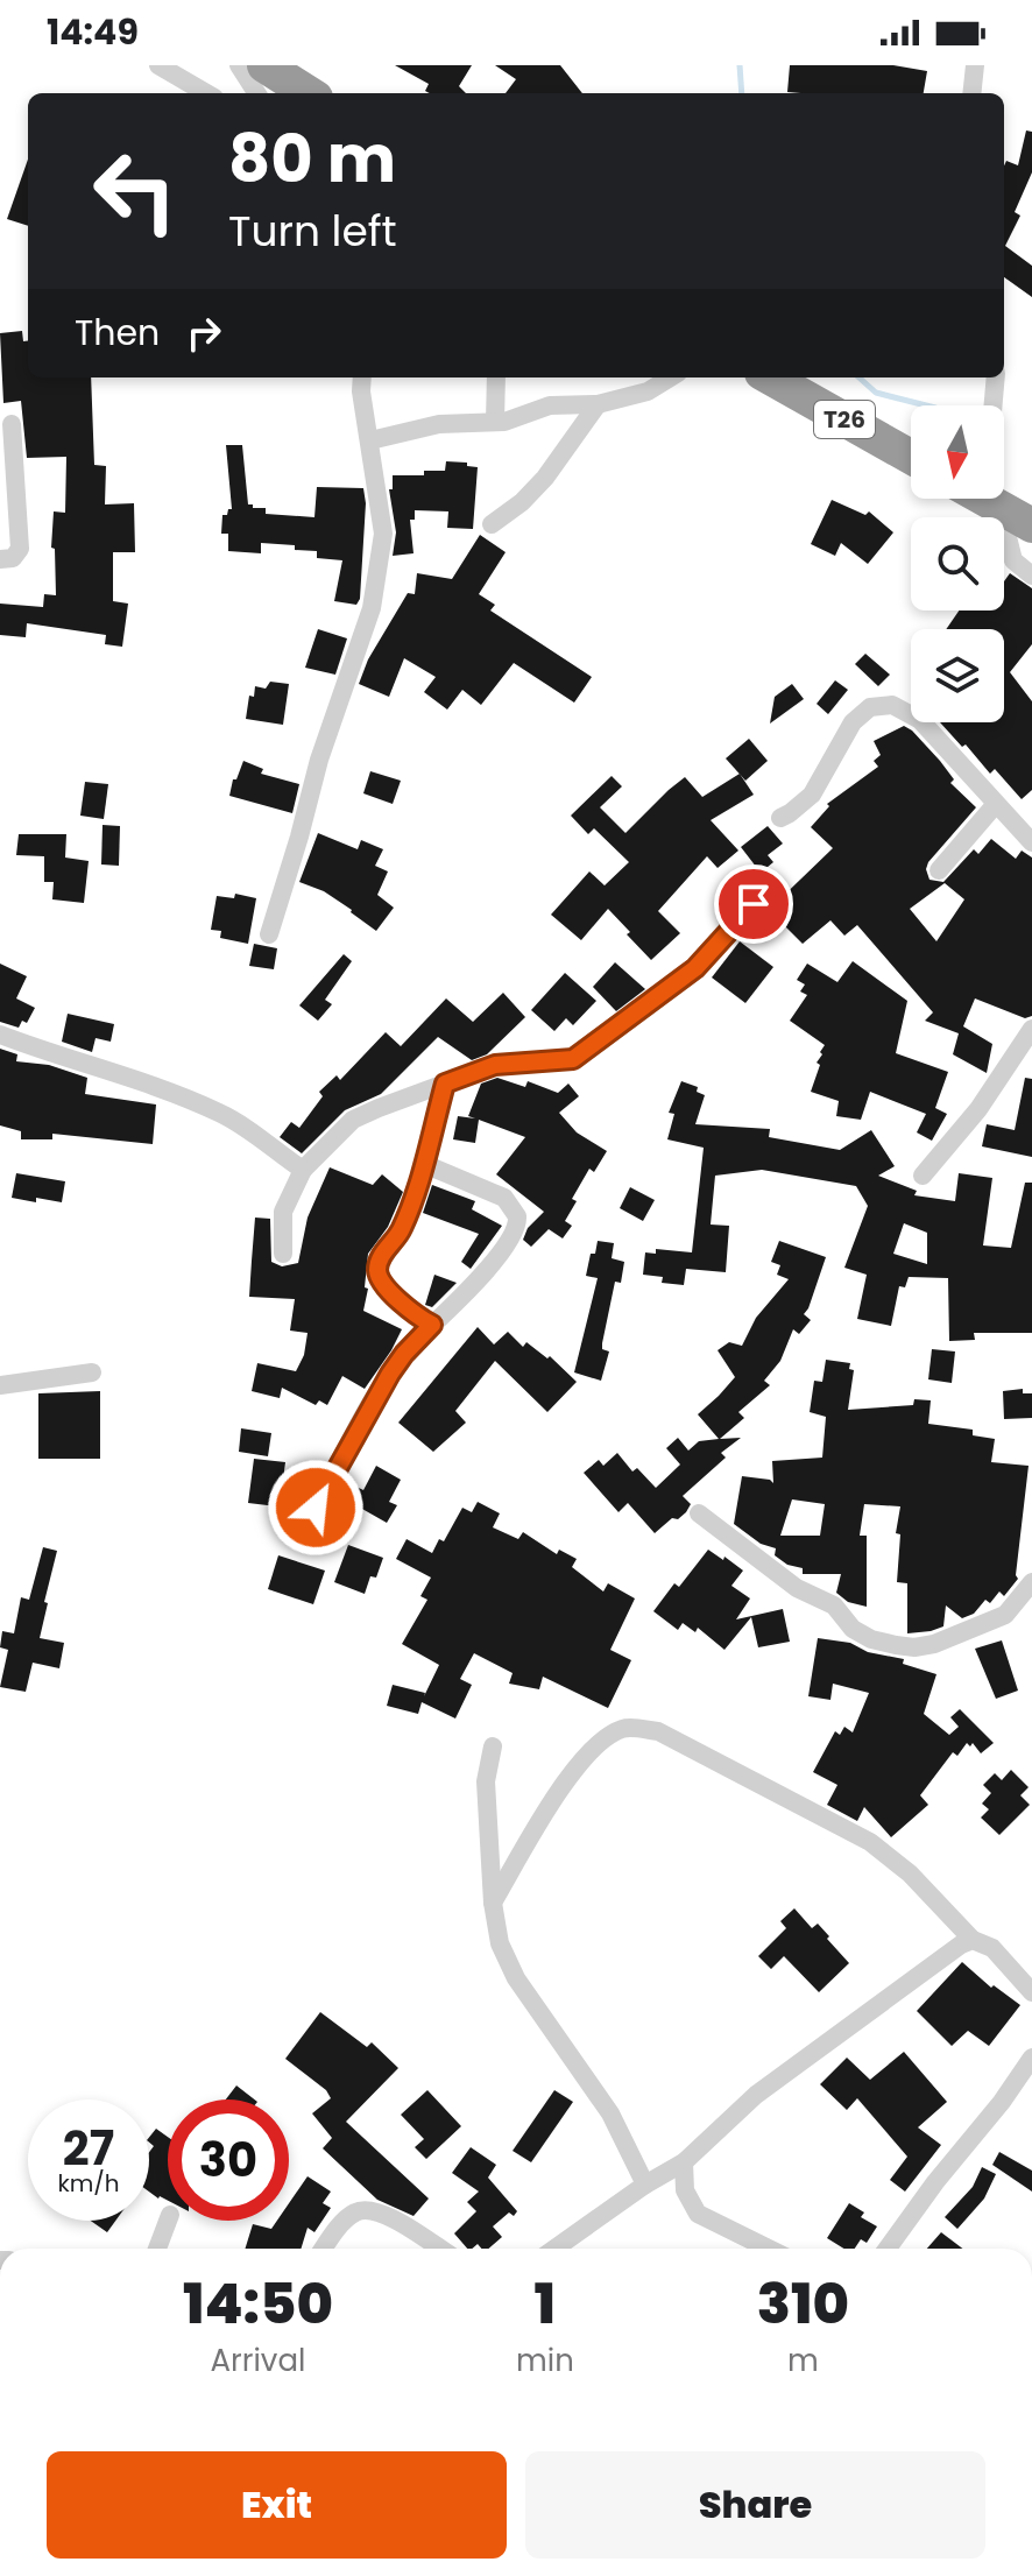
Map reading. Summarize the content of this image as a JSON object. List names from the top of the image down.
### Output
{
  "streets": {
    "highway": ["T26"]
  },
  "north": "bottom",
  "page": {
    "status": "14:49",
    "turn": ["80 m", "Turn left"],
    "then": "Then",
    "speed": "27 km/h",
    "limit": "30",
    "eta": [
      "14:50",
      "Arrival",
      "1",
      "min",
      "310",
      "m"
    ],
    "buttons": ["Exit", "Share"]
  }
}
